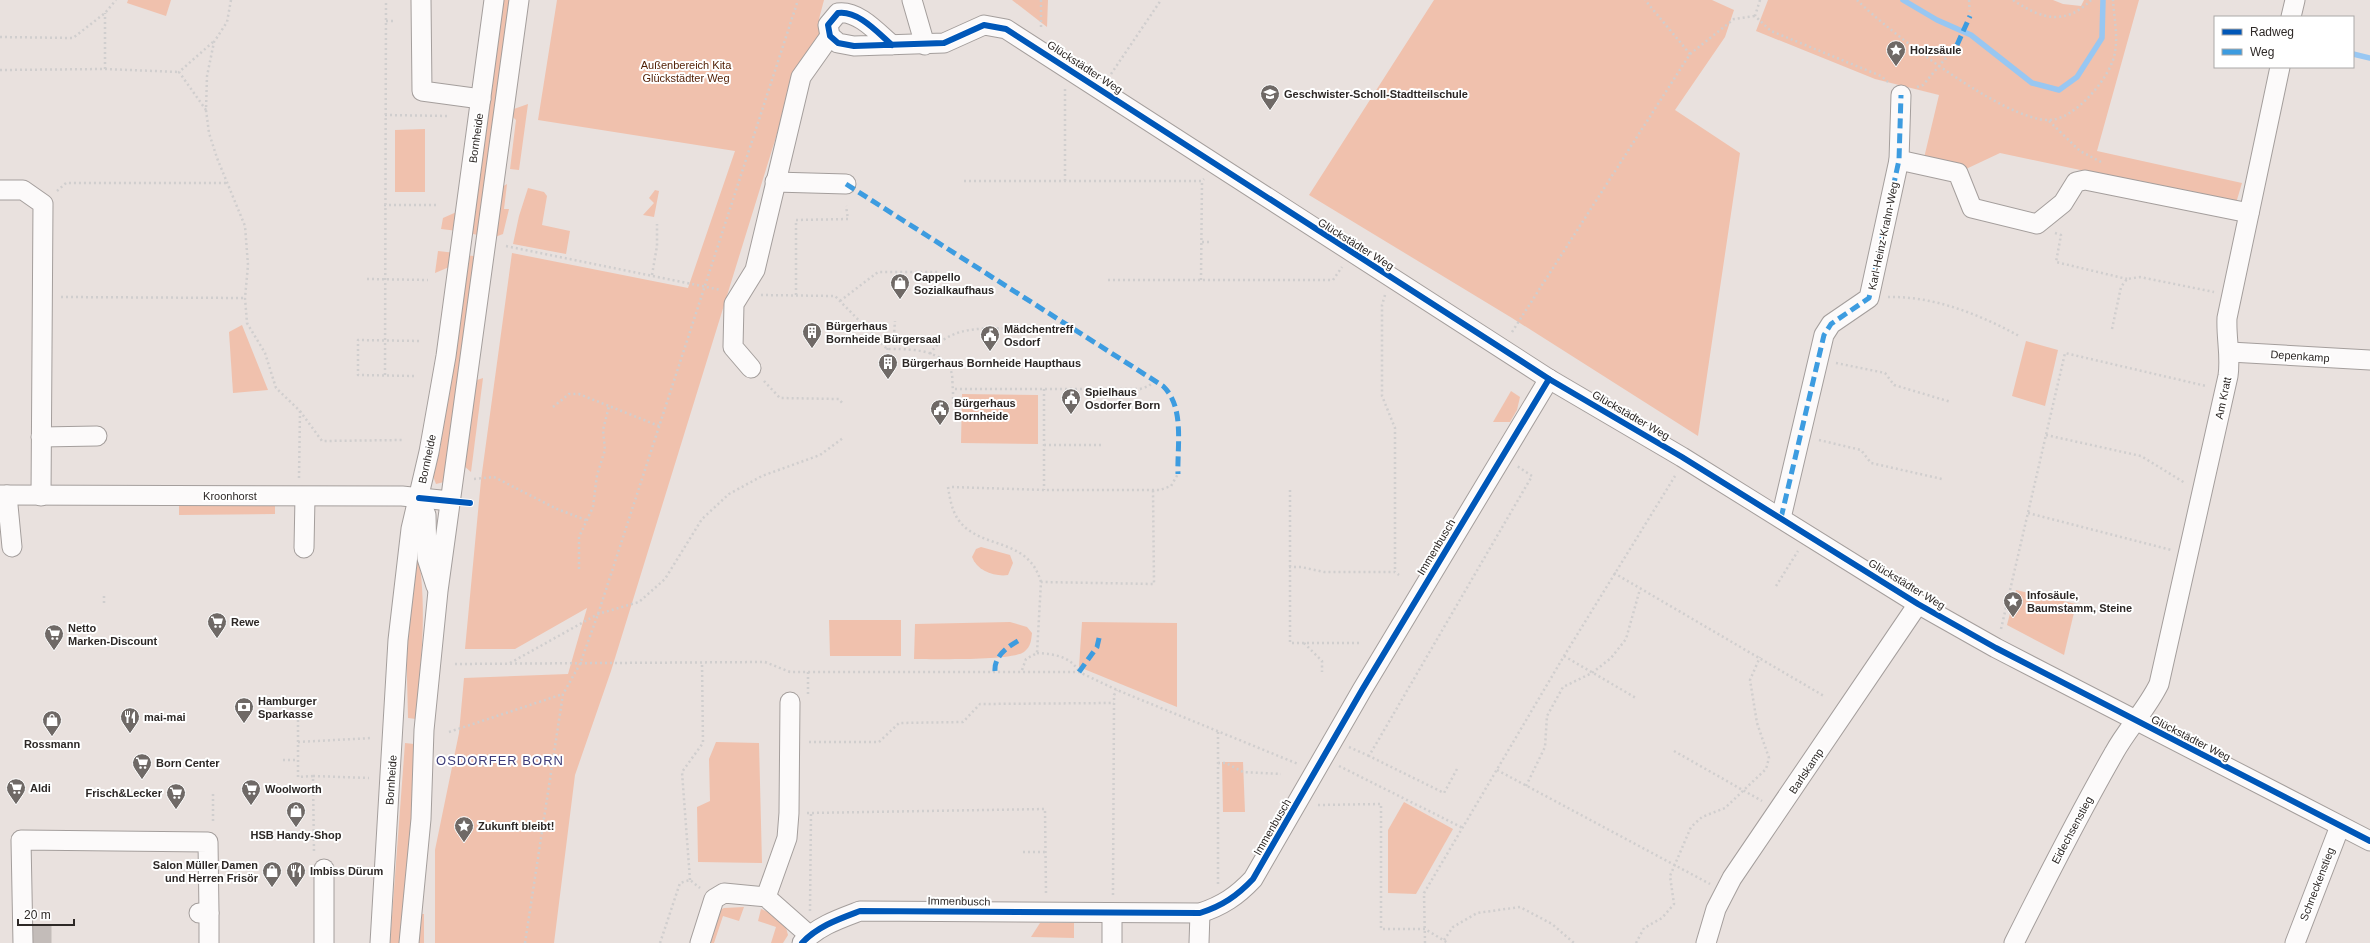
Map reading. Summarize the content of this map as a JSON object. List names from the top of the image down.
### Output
{
  "streets": {
    "street": [
      "Glückstädter Weg",
      "Bornheide",
      "Karl-Heinz-Krahn-Weg",
      "Depenkamp",
      "Am Kratt",
      "Kroonhorst",
      "Immenbusch",
      "Barlskamp",
      "Eidechsenstieg",
      "Schneckenstieg"
    ]
  },
  "crossings": [
    ["Glückstädter Weg", "Karl-Heinz-Krahn-Weg"],
    ["Glückstädter Weg", "Am Kratt"],
    ["Glückstädter Weg", "Immenbusch"],
    ["Glückstädter Weg", "Barlskamp"],
    ["Glückstädter Weg", "Eidechsenstieg"],
    ["Glückstädter Weg", "Schneckenstieg"],
    ["Bornheide", "Kroonhorst"],
    ["Depenkamp", "Am Kratt"],
    ["Am Kratt", "Eidechsenstieg"]
  ],
  "districts": ["OSDORFER BORN"],
  "parks": ["Außenbereich Kita Glückstädter Weg"],
  "places": {
    "place": ["Holzsäule", "Infosäule, Baumstamm, Steine", "Zukunft bleibt!"],
    "school or university": ["Geschwister-Scholl-Stadtteilschule"],
    "shop": [
      "Cappello Sozialkaufhaus",
      "Rossmann",
      "HSB Handy-Shop",
      "Salon Müller Damen und Herren Frisör"
    ],
    "building": ["Bürgerhaus Bornheide Bürgersaal", "Bürgerhaus Bornheide Haupthaus"],
    "public building": ["Mädchentreff Osdorf", "Spielhaus Osdorfer Born", "Bürgerhaus Bornheide"],
    "supermarket": [
      "Rewe",
      "Netto Marken-Discount",
      "Born Center",
      "Aldi",
      "Woolworth",
      "Frisch&Lecker"
    ],
    "bank": ["Hamburger Sparkasse"],
    "restaurant": ["mai-mai", "Imbiss Dürum"]
  },
  "legend": ["Radweg", "Weg"],
  "scale_bar": "20 m"
}
